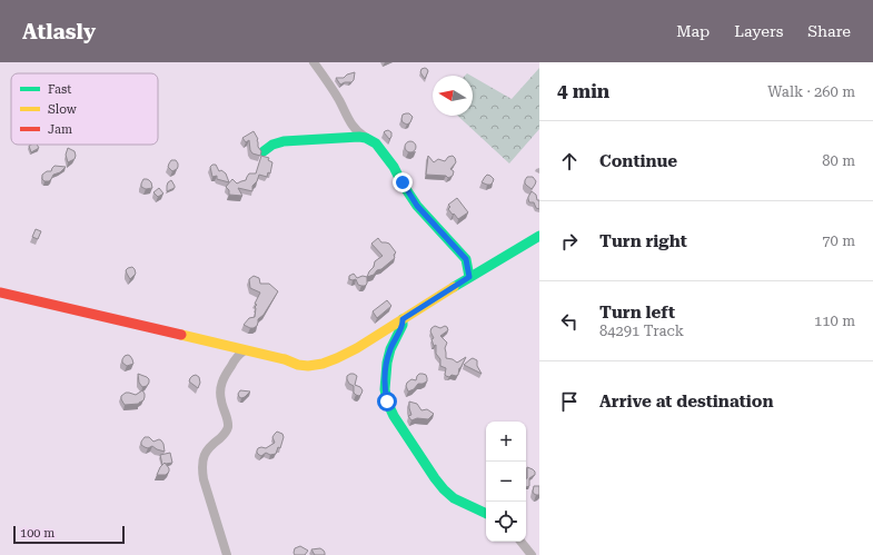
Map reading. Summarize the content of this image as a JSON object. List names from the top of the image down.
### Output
{
  "legend": ["Fast", "Slow", "Jam"],
  "scale_bar": "100 m",
  "north": "left",
  "page": {
    "header": "Atlasly",
    "nav": ["Map", "Layers", "Share"],
    "heading": ["4 min", "Walk · 260 m"],
    "list": [
      ["Continue", "80 m"],
      ["Turn right", "70 m"],
      ["Turn left", "84291 Track", "110 m"],
      "Arrive at destination"
    ],
    "map_buttons": ["+", "−"],
    "scale": "100 m"
  }
}
